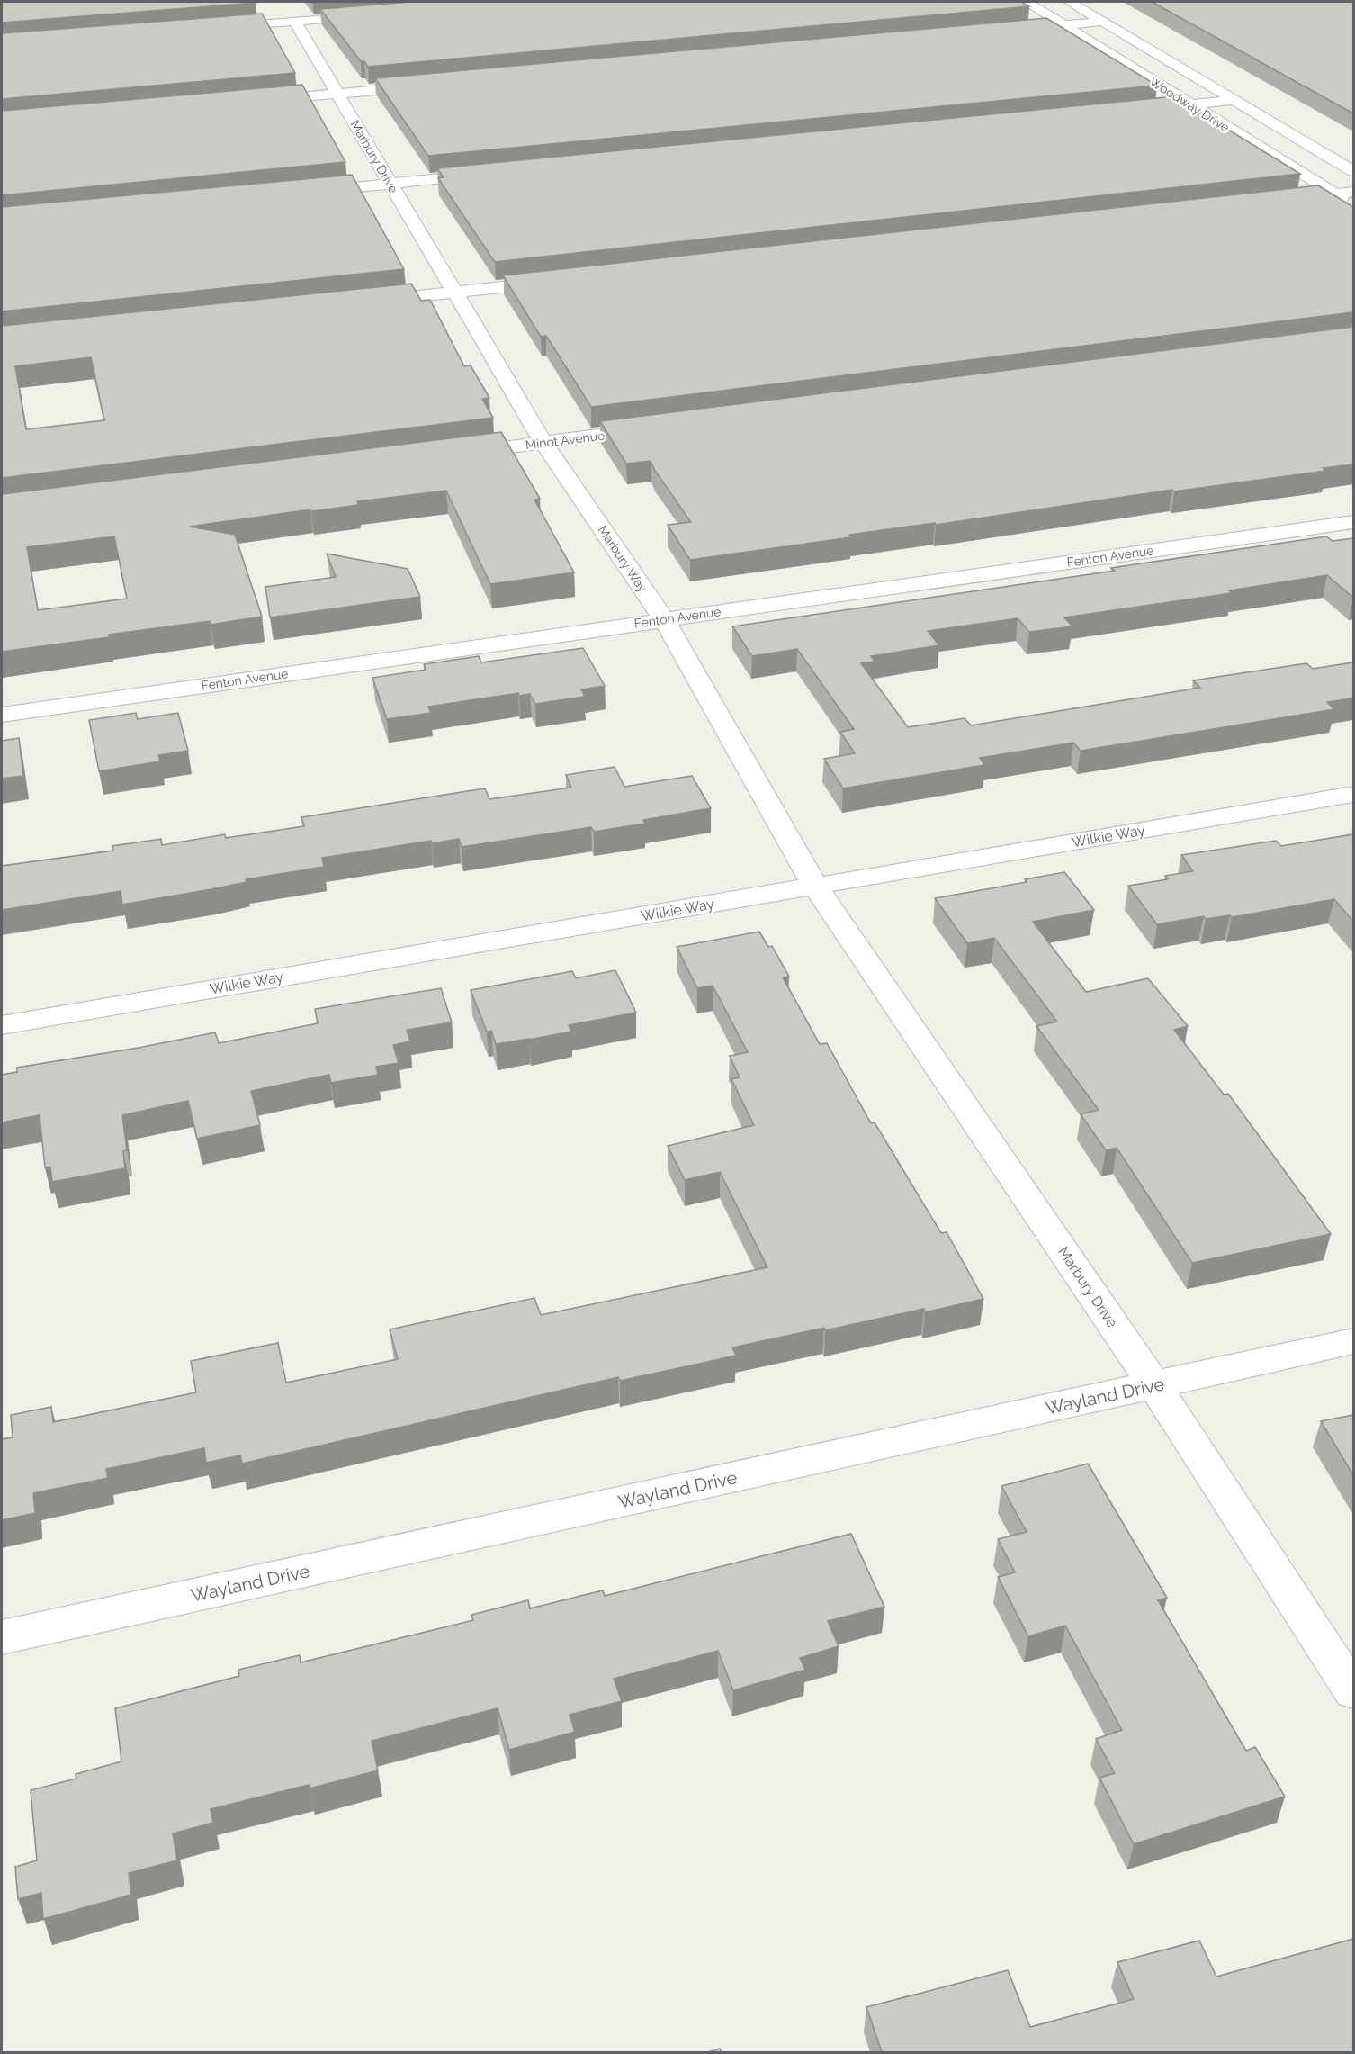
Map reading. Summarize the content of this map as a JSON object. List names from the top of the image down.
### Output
{
  "streets": {
    "street": [
      "Woodway Drive",
      "Marbury Drive",
      "Minot Avenue",
      "Fenton Avenue",
      "Marbury Way",
      "Wilkie Way",
      "Wayland Drive"
    ]
  },
  "crossings": [
    ["Marbury Drive", "Marbury Way"],
    ["Marbury Drive", "Wilkie Way"],
    ["Marbury Drive", "Wayland Drive"],
    ["Minot Avenue", "Marbury Way"],
    ["Fenton Avenue", "Marbury Way"],
    ["Marbury Way", "Wilkie Way"]
  ]
}
